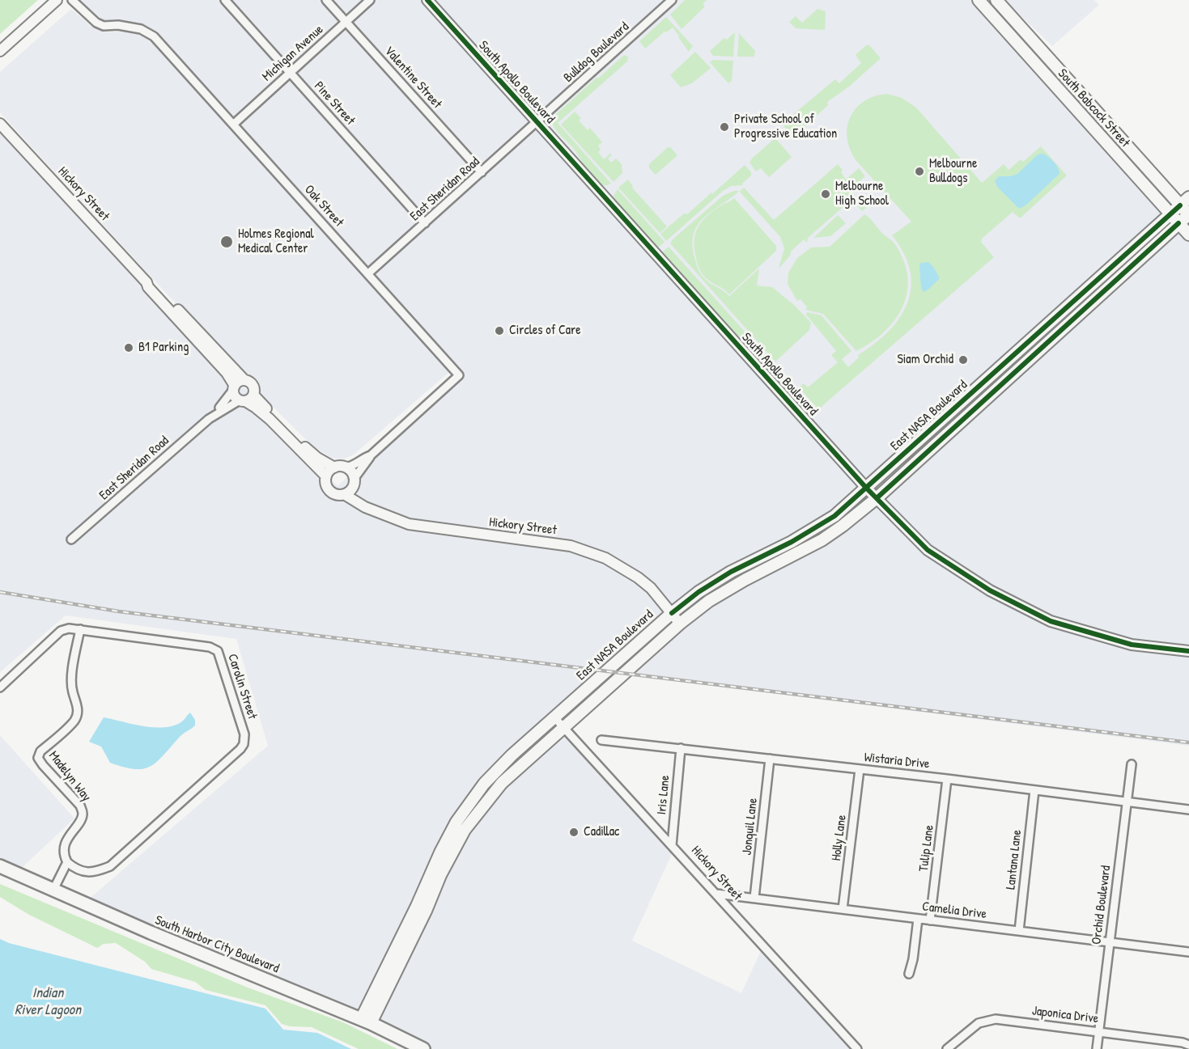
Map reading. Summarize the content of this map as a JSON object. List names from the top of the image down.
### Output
{
  "streets": {
    "main road": ["South Babcock Street", "East NASA Boulevard", "South Harbor City Boulevard"],
    "street": [
      "Bulldog Boulevard",
      "Michigan Avenue",
      "Valentine Street",
      "South Apollo Boulevard",
      "Pine Street",
      "East Sheridan Road",
      "Hickory Street",
      "Oak Street",
      "Carolin Street",
      "Wistaria Drive",
      "Madelyn Way",
      "Iris Lane",
      "Jonquil Lane",
      "Holly Lane",
      "Tulip Lane",
      "Lantana Lane",
      "Orchid Boulevard",
      "Camelia Drive",
      "Japonica Drive"
    ]
  },
  "crossings": [
    ["Bulldog Boulevard", "South Apollo Boulevard"],
    ["Bulldog Boulevard", "East Sheridan Road"],
    ["Michigan Avenue", "Valentine Street"],
    ["Michigan Avenue", "Pine Street"],
    ["Michigan Avenue", "Oak Street"],
    ["Valentine Street", "East Sheridan Road"],
    ["South Apollo Boulevard", "East Sheridan Road"],
    ["South Apollo Boulevard", "East NASA Boulevard"],
    ["Pine Street", "East Sheridan Road"],
    ["South Babcock Street", "East NASA Boulevard"],
    ["East Sheridan Road", "Hickory Street"],
    ["East Sheridan Road", "Oak Street"],
    ["Hickory Street", "Oak Street"],
    ["Hickory Street", "East NASA Boulevard"],
    ["Hickory Street", "Iris Lane"],
    ["Hickory Street", "Camelia Drive"],
    ["East NASA Boulevard", "South Harbor City Boulevard"],
    ["Carolin Street", "Madelyn Way"],
    ["Wistaria Drive", "Iris Lane"],
    ["Wistaria Drive", "Jonquil Lane"],
    ["Wistaria Drive", "Holly Lane"],
    ["Wistaria Drive", "Tulip Lane"],
    ["Wistaria Drive", "Lantana Lane"],
    ["Wistaria Drive", "Orchid Boulevard"],
    ["Madelyn Way", "South Harbor City Boulevard"],
    ["Jonquil Lane", "Camelia Drive"],
    ["Holly Lane", "Camelia Drive"],
    ["Tulip Lane", "Camelia Drive"],
    ["Lantana Lane", "Camelia Drive"],
    ["Orchid Boulevard", "Camelia Drive"],
    ["Orchid Boulevard", "Japonica Drive"]
  ],
  "water": ["Indian River Lagoon"],
  "places": [
    "Private School of Progressive Education",
    "Melbourne Bulldogs",
    "Melbourne High School",
    "Holmes Regional Medical Center",
    "Circles of Care",
    "B1 Parking",
    "Siam Orchid",
    "Cadillac"
  ]
}
